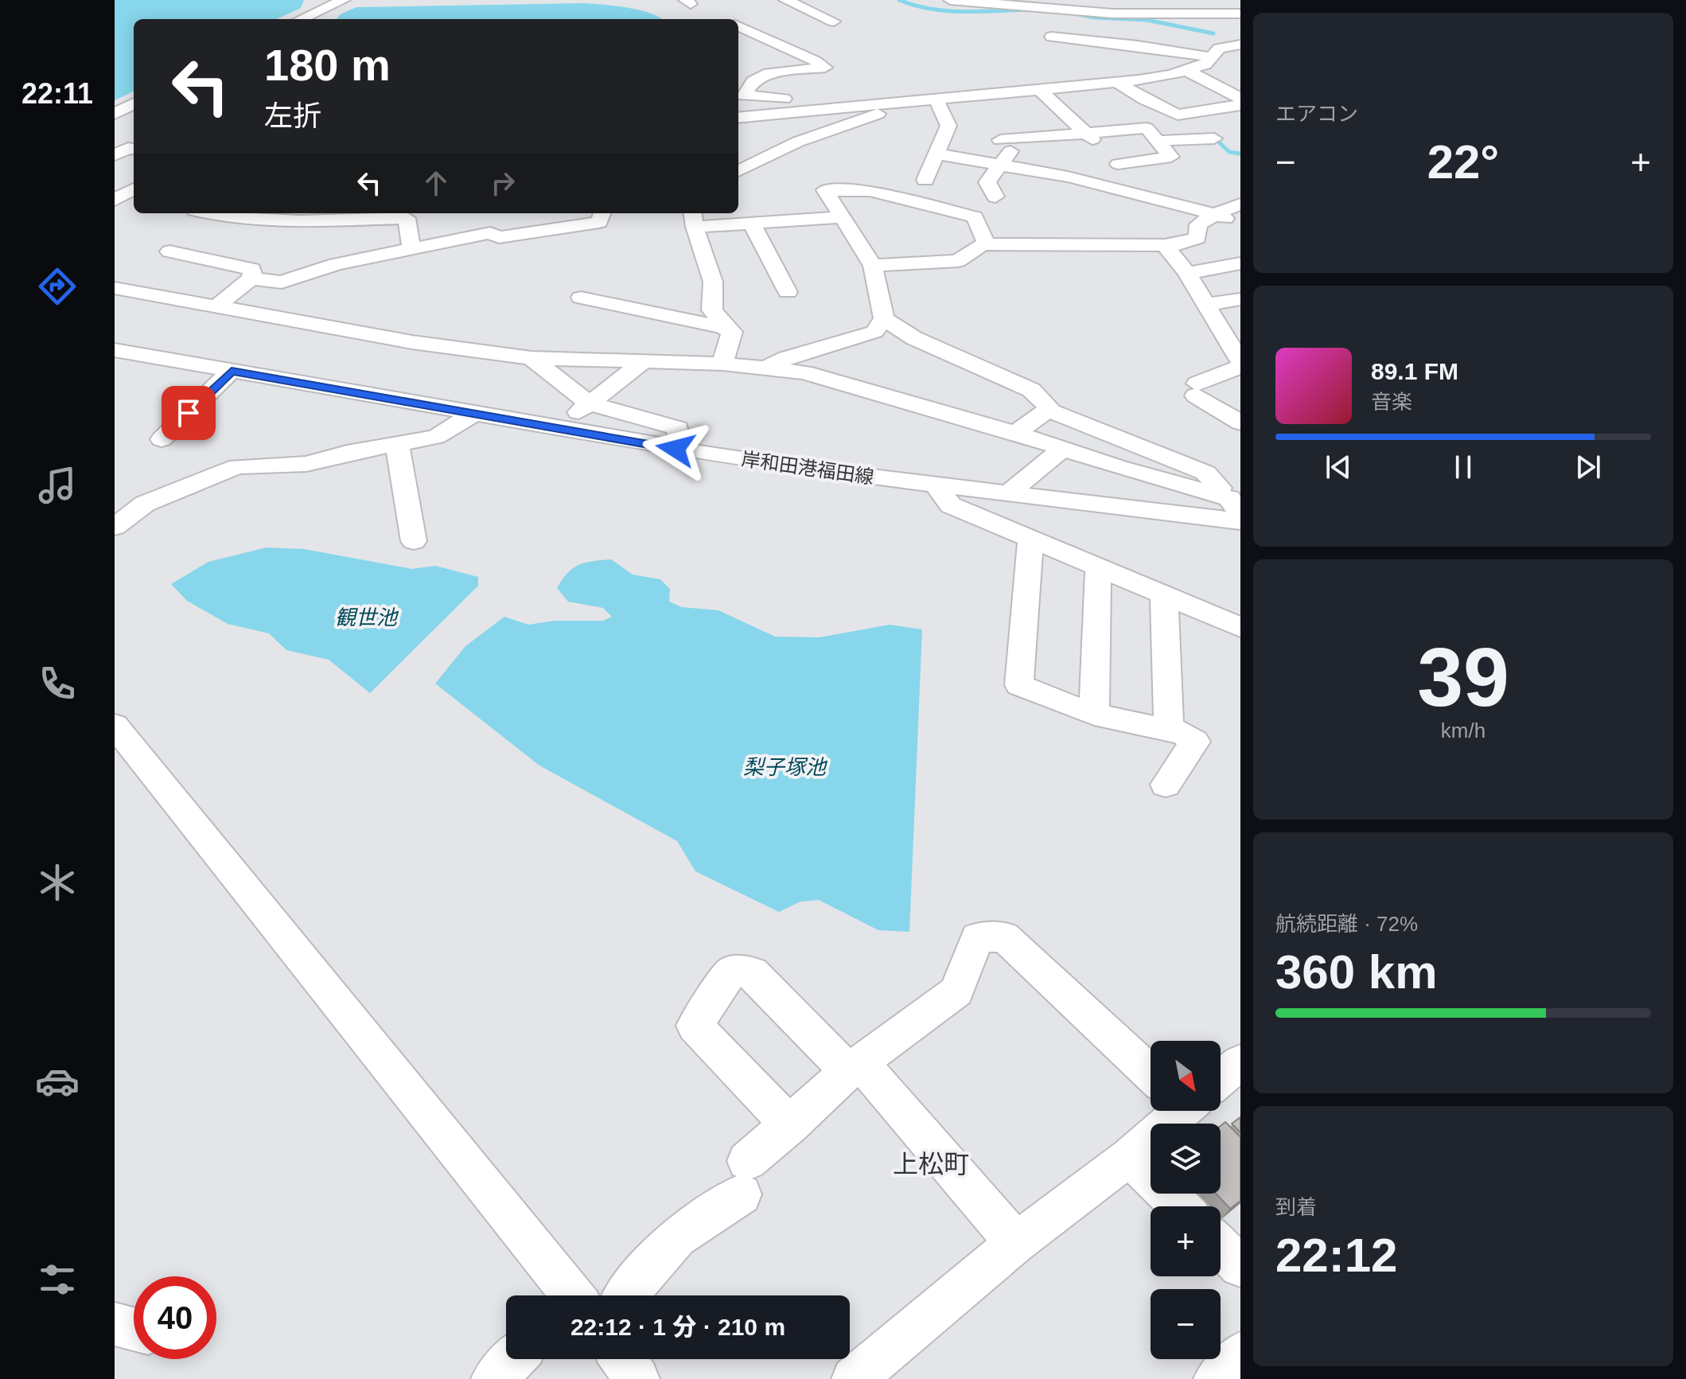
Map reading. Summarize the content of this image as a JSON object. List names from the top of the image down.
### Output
{
  "streets": {
    "street": ["岸和田港福田線"]
  },
  "districts": ["上松町"],
  "water": ["観世池", "梨子塚池"],
  "north": "bottom right",
  "page": {
    "tabs": "22:11",
    "tile": [
      "エアコン",
      ["39", "km/h"],
      ["航続距離 · 72%", "360 km"],
      ["到着", "22:12"]
    ],
    "turn": ["180 m", "左折"],
    "heat": ["−", "22°", "+"],
    "song": ["89.1 FM", "音楽"],
    "map_buttons": ["+", "−"],
    "limit": "40",
    "trip": "22:12 · 1 分 · 210 m"
  }
}
